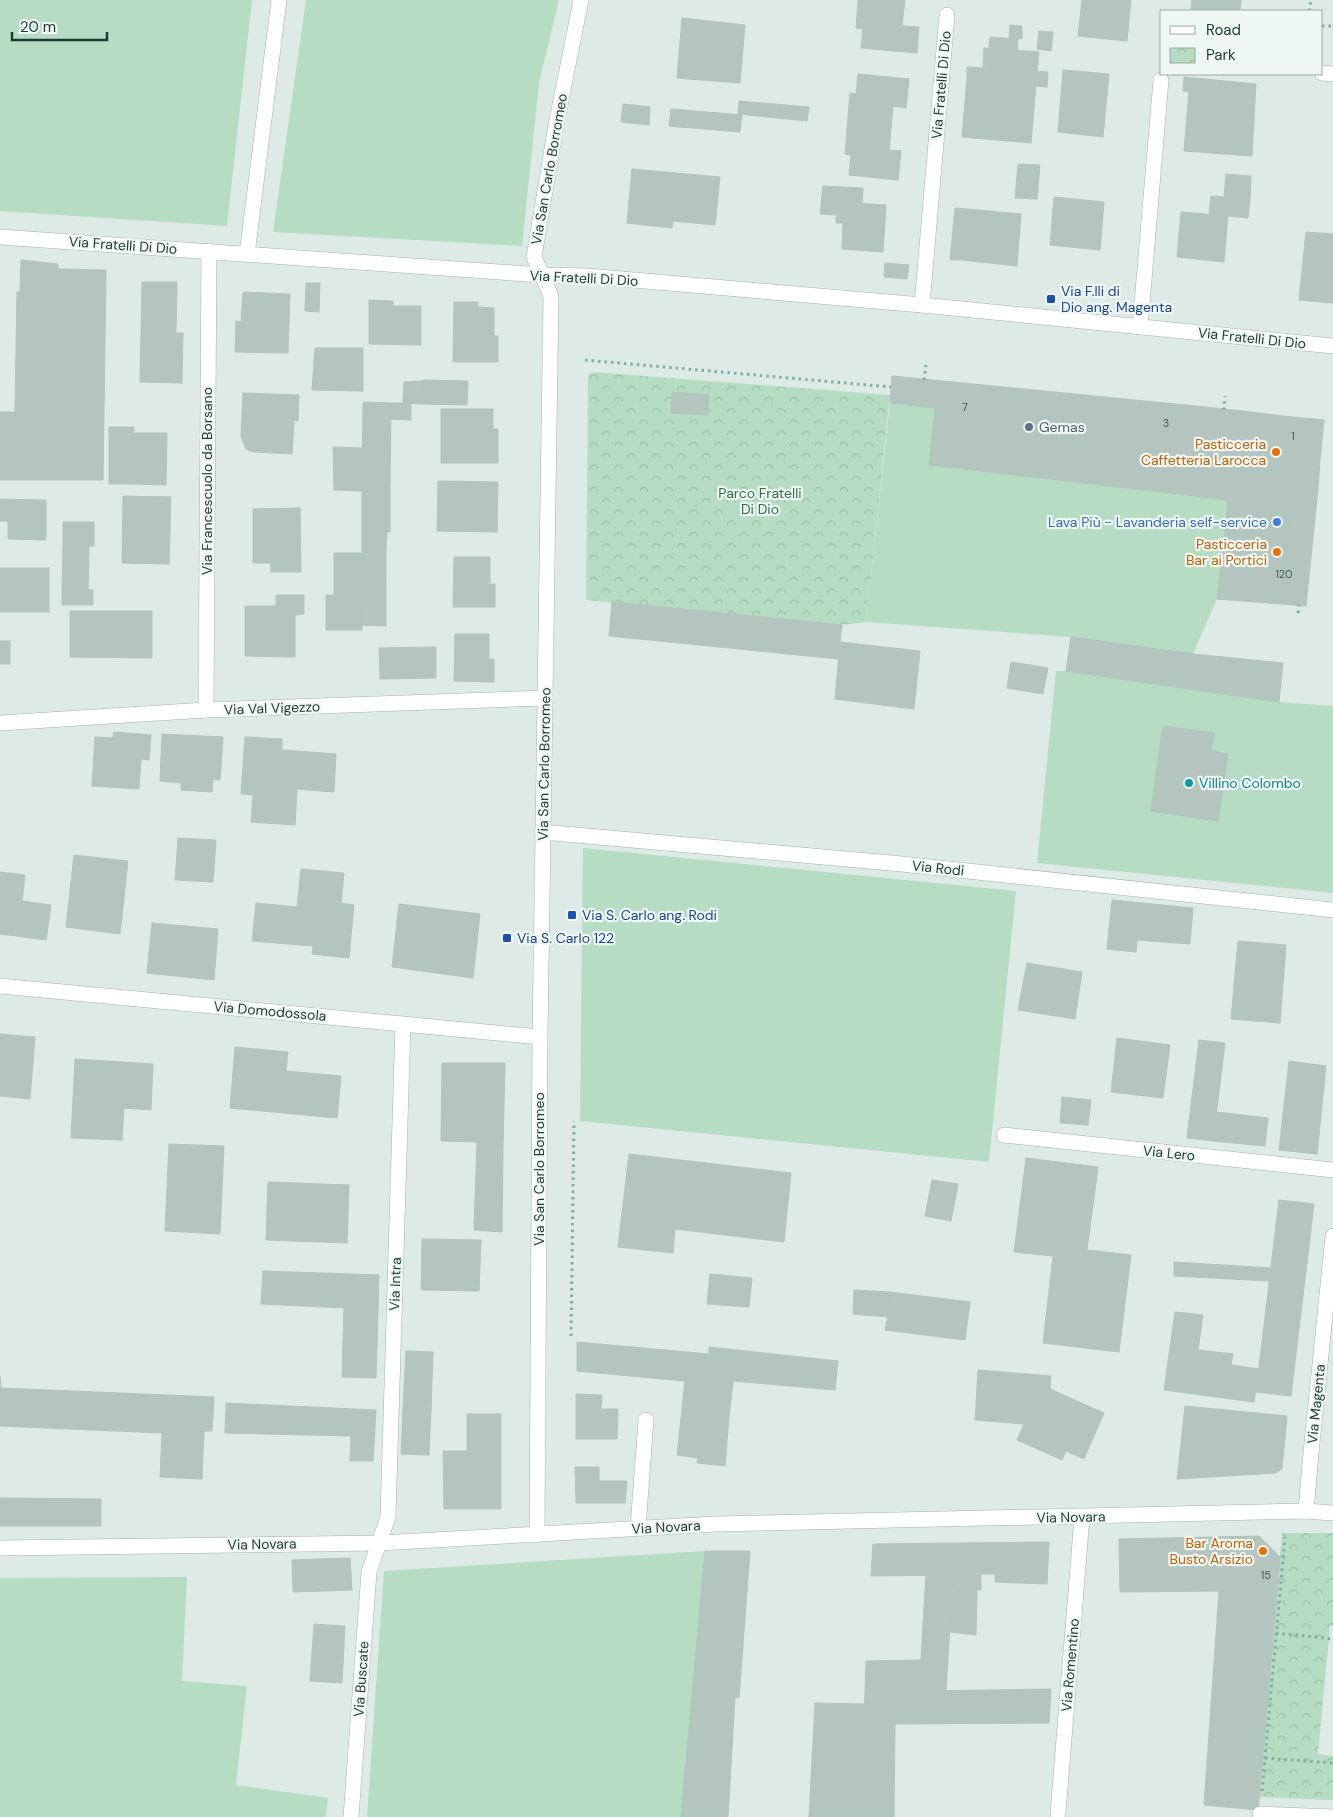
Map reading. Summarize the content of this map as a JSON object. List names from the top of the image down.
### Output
{
  "streets": {
    "street": [
      "Via Fratelli Di Dio",
      "Via San Carlo Borromeo",
      "Via Francescuolo da Borsano",
      "Via Val Vigezzo",
      "Via Rodi",
      "Via Domodossola",
      "Via Lero",
      "Via Intra",
      "Via Magenta",
      "Via Novara",
      "Via Romentino",
      "Via Buscate"
    ]
  },
  "crossings": [
    ["Via Fratelli Di Dio", "Via San Carlo Borromeo"],
    ["Via Fratelli Di Dio", "Via Francescuolo da Borsano"],
    ["Via San Carlo Borromeo", "Via Val Vigezzo"],
    ["Via San Carlo Borromeo", "Via Rodi"],
    ["Via San Carlo Borromeo", "Via Domodossola"],
    ["Via San Carlo Borromeo", "Via Novara"],
    ["Via Francescuolo da Borsano", "Via Val Vigezzo"],
    ["Via Domodossola", "Via Intra"],
    ["Via Intra", "Via Novara"],
    ["Via Intra", "Via Buscate"],
    ["Via Magenta", "Via Novara"],
    ["Via Novara", "Via Romentino"],
    ["Via Novara", "Via Buscate"]
  ],
  "parks": ["Parco Fratelli Di Dio"],
  "places": {
    "transit": ["Via F.lli di Dio ang. Magenta", "Via S. Carlo ang. Rodi", "Via S. Carlo 122"],
    "other": [
      "Gemas",
      "Pasticceria Caffetteria Larocca",
      "Lava Più - Lavanderia self-service",
      "Pasticceria Bar ai Portici",
      "Villino Colombo",
      "Bar Aroma Busto Arsizio"
    ]
  },
  "house_numbers": [
    "7",
    "3",
    "1",
    "120",
    "15"
  ],
  "legend": ["Road", "Park"],
  "scale_bar": "20 m"
}
